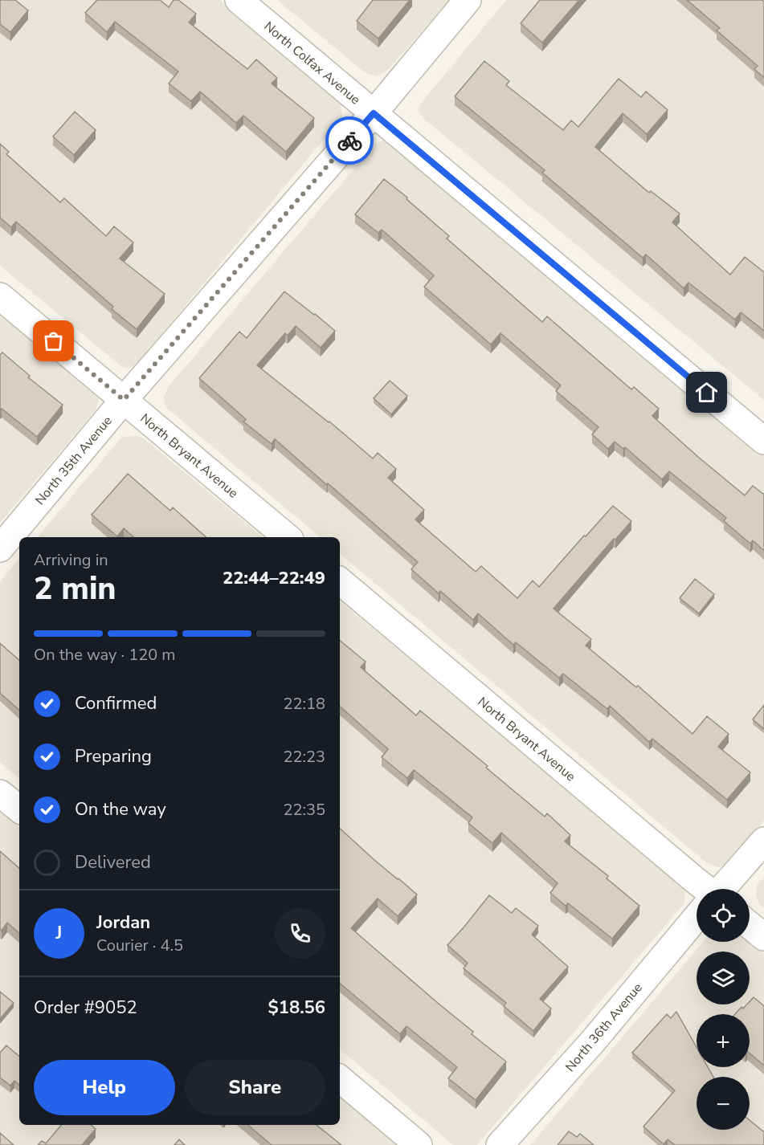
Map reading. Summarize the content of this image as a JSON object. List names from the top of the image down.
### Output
{
  "streets": {
    "street": [
      "North Colfax Avenue",
      "North Bryant Avenue",
      "North 35th Avenue",
      "North 36th Avenue"
    ]
  },
  "crossings": [
    ["North Colfax Avenue", "North 35th Avenue"],
    ["North Bryant Avenue", "North 35th Avenue"]
  ],
  "page": {
    "heading": ["2 min", "Arriving in", "22:44–22:49"],
    "panel": [
      "Jordan",
      "Courier · 4.5",
      "Order #9052",
      "$18.56"
    ],
    "bar": "On the way · 120 m",
    "list": [
      ["Confirmed", "22:18"],
      ["Preparing", "22:23"],
      ["On the way", "22:35"],
      "Delivered"
    ],
    "map_buttons": ["+", "−"],
    "round": "J",
    "buttons": ["Help", "Share"]
  }
}
